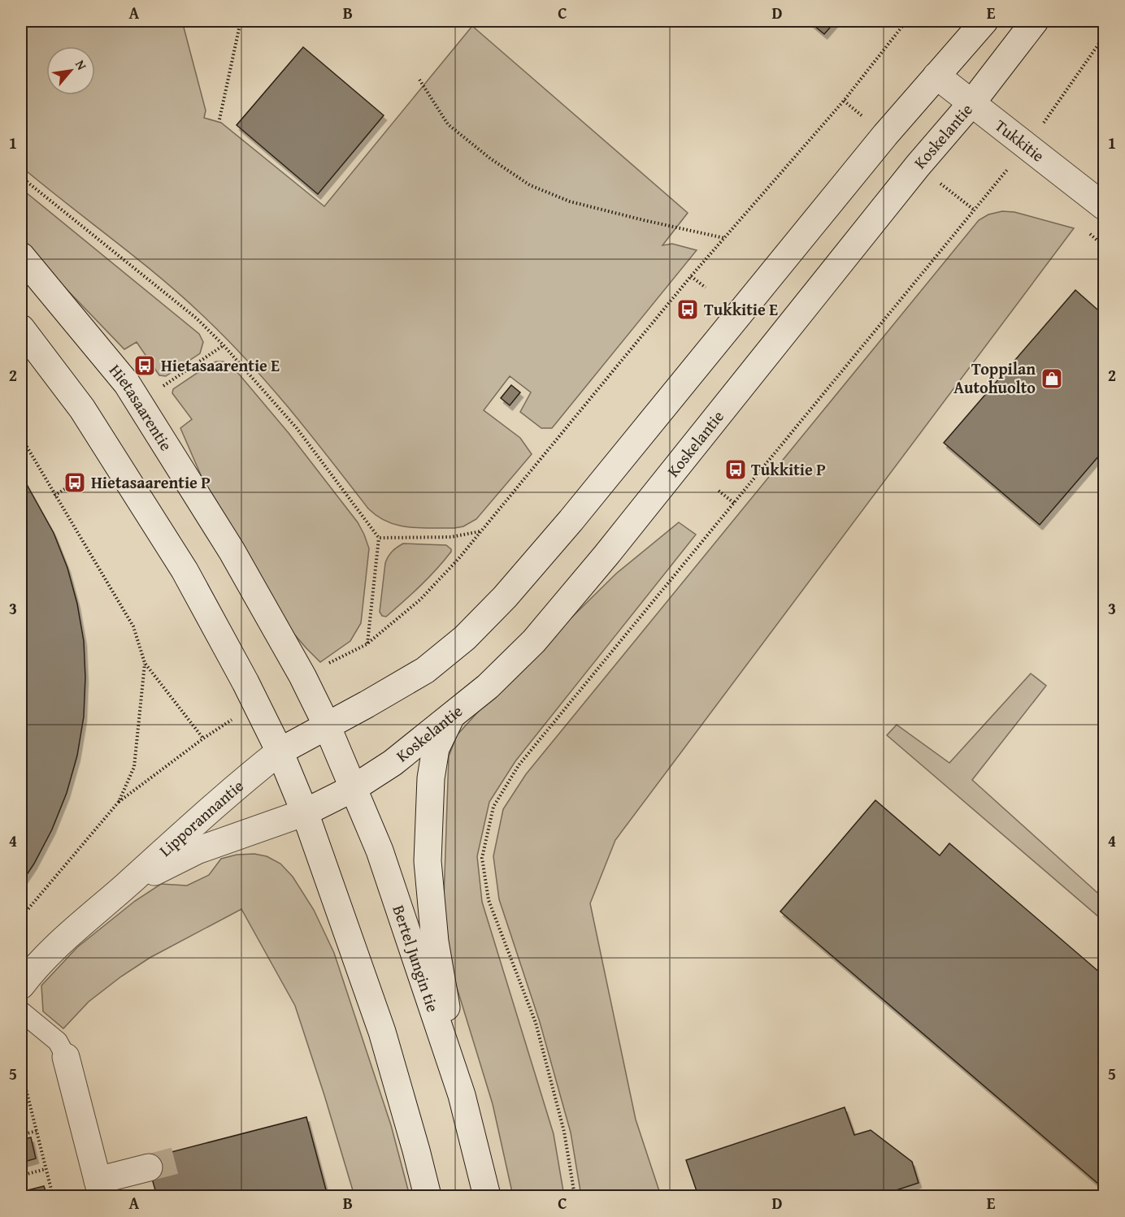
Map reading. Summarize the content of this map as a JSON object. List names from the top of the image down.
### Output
{
  "streets": {
    "main road": [
      "Koskelantie",
      "Tukkitie",
      "Hietasaarentie",
      "Lipporannantie",
      "Bertel Jungin tie"
    ]
  },
  "crossings": [
    ["Koskelantie", "Tukkitie"],
    ["Koskelantie", "Lipporannantie"],
    ["Koskelantie", "Bertel Jungin tie"],
    ["Hietasaarentie", "Bertel Jungin tie"]
  ],
  "places": {
    "bus stop": [
      "Tukkitie E",
      "Hietasaarentie E",
      "Tukkitie P",
      "Hietasaarentie P"
    ],
    "shop": ["Toppilan Autohuolto"]
  },
  "north": "top right",
  "grid": {
    "columns": [
      "A",
      "B",
      "C",
      "D",
      "E"
    ],
    "rows": [
      "1",
      "2",
      "3",
      "4",
      "5"
    ]
  }
}
